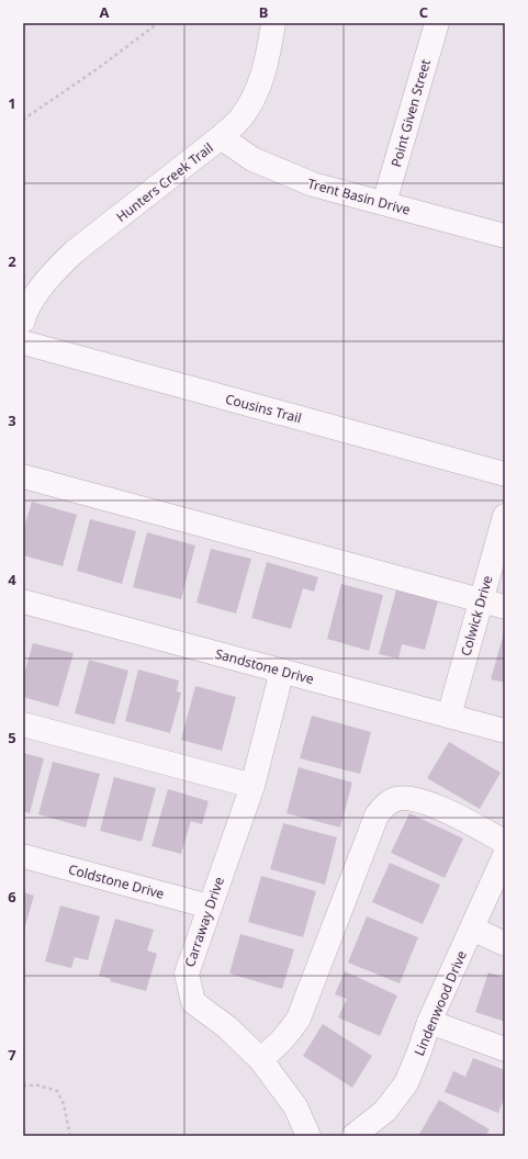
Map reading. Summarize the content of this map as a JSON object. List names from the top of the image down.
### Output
{
  "streets": {
    "street": [
      "Point Given Street",
      "Hunters Creek Trail",
      "Trent Basin Drive",
      "Cousins Trail",
      "Colwick Drive",
      "Sandstone Drive",
      "Coldstone Drive",
      "Carraway Drive",
      "Lindenwood Drive"
    ]
  },
  "crossings": [
    ["Point Given Street", "Trent Basin Drive"],
    ["Hunters Creek Trail", "Trent Basin Drive"],
    ["Colwick Drive", "Sandstone Drive"],
    ["Sandstone Drive", "Carraway Drive"],
    ["Coldstone Drive", "Carraway Drive"]
  ],
  "grid": {
    "columns": ["A", "B", "C"],
    "rows": [
      "1",
      "2",
      "3",
      "4",
      "5",
      "6",
      "7"
    ]
  }
}
